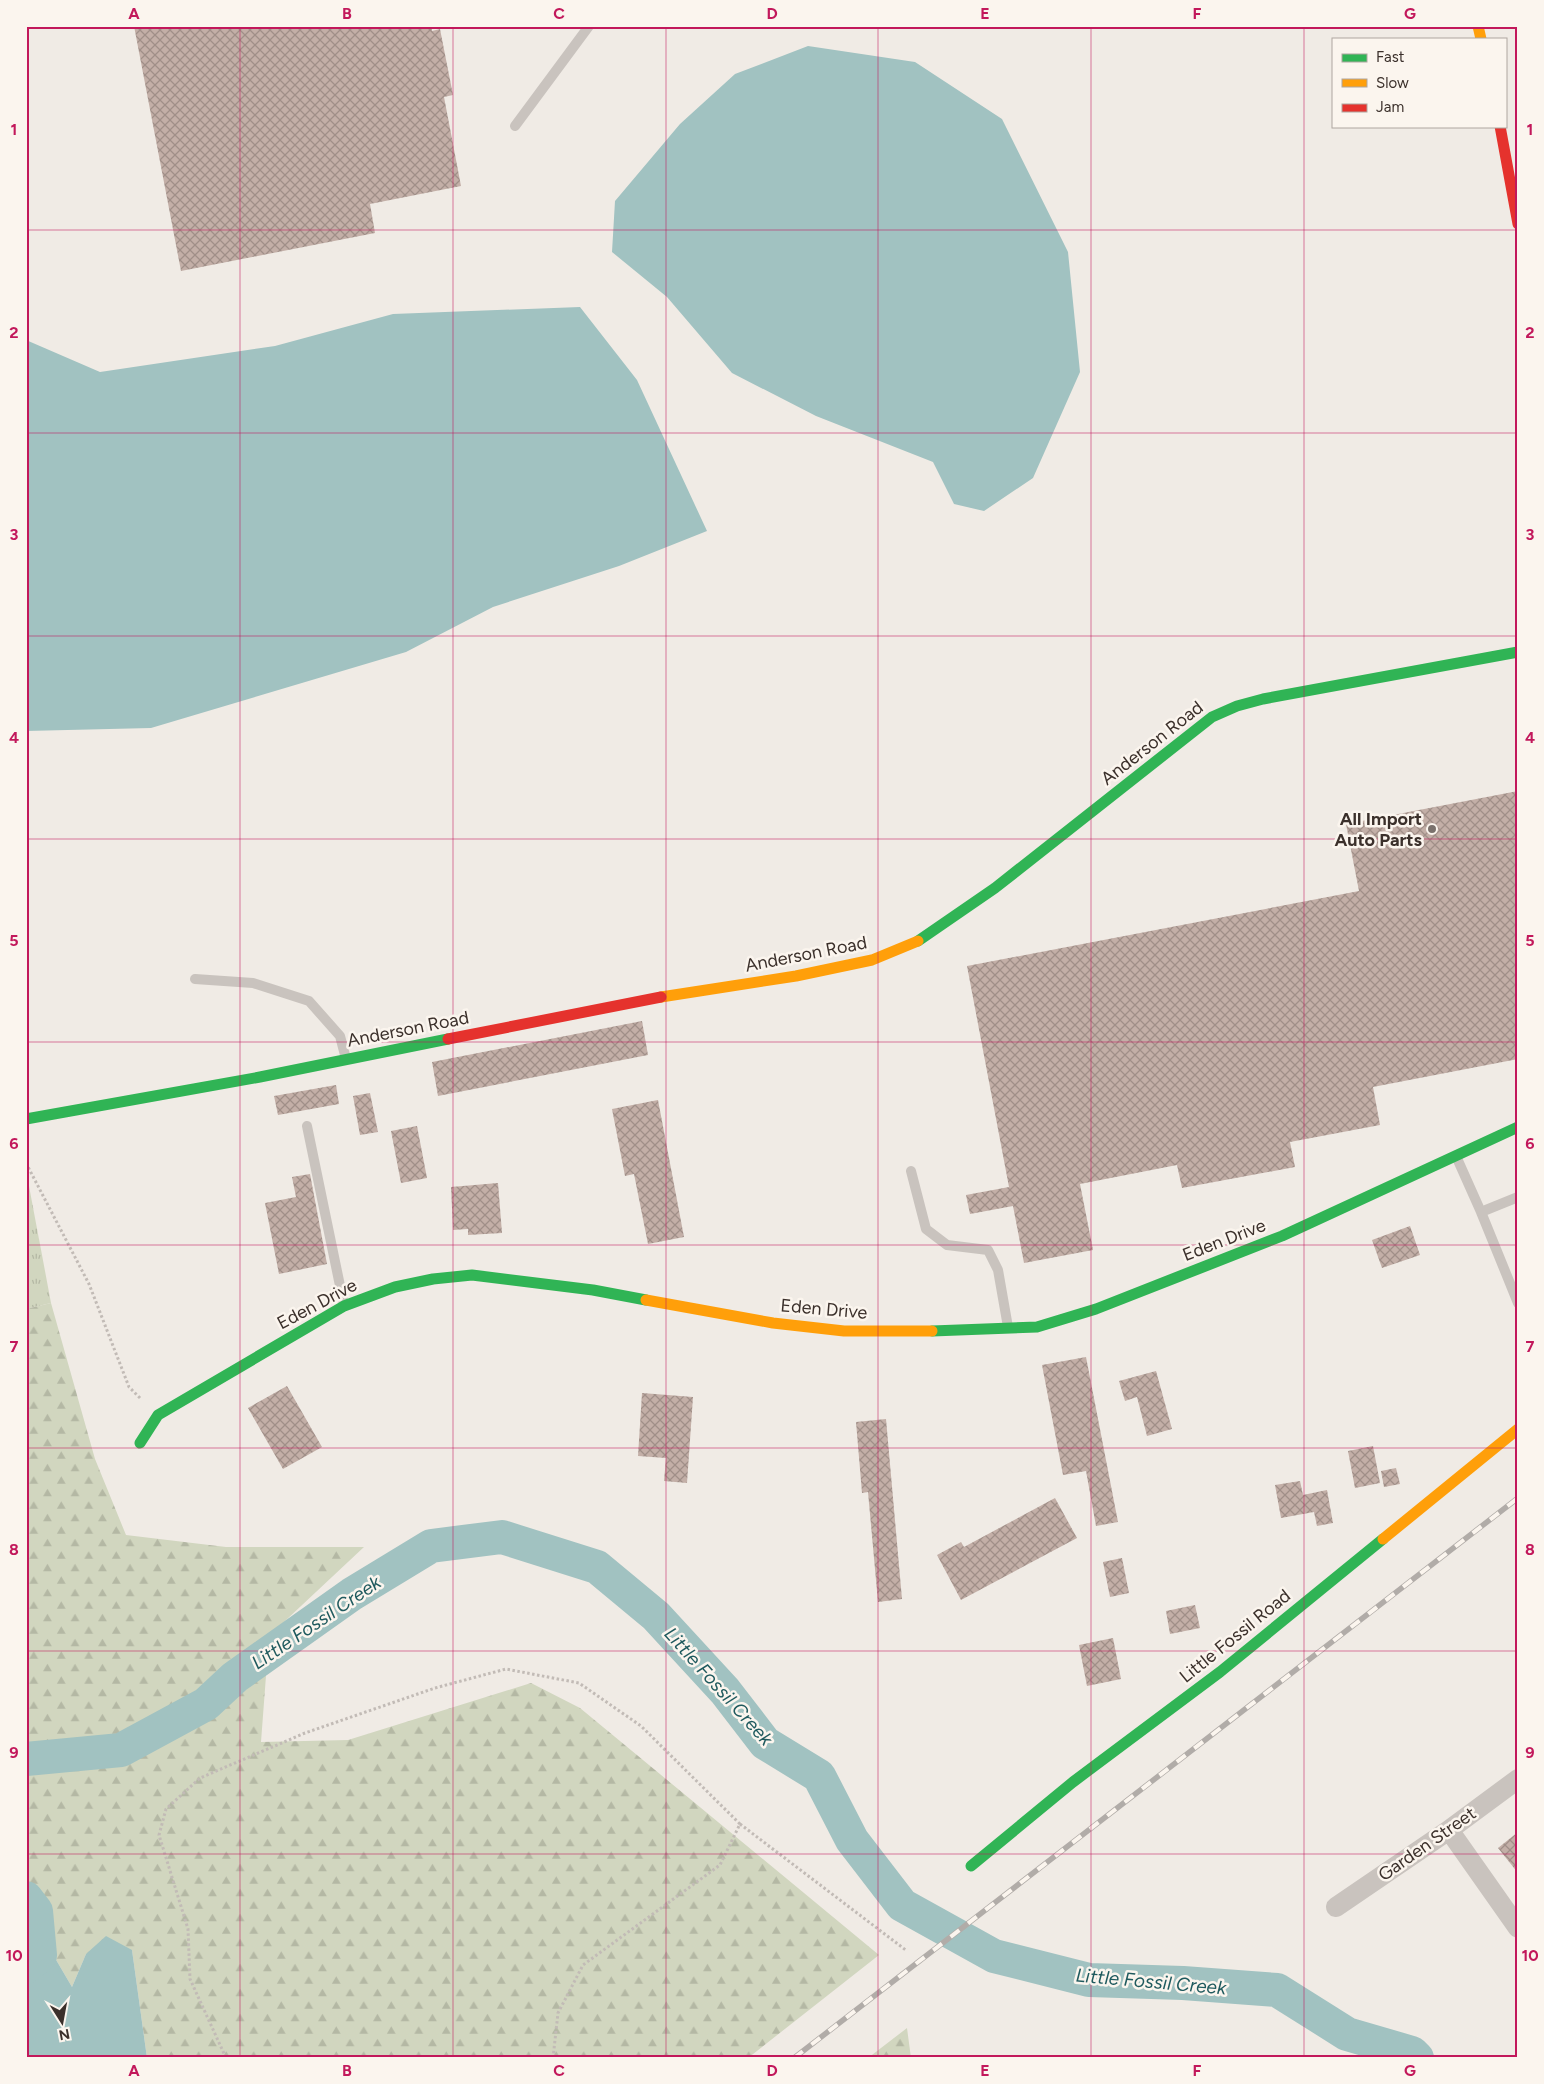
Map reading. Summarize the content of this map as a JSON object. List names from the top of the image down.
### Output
{
  "streets": {
    "street": [
      "Anderson Road",
      "Eden Drive",
      "Little Fossil Road",
      "Garden Street"
    ]
  },
  "water": ["Little Fossil Creek"],
  "places": ["All Import Auto Parts"],
  "legend": ["Fast", "Slow", "Jam"],
  "north": "bottom",
  "grid": {
    "columns": [
      "A",
      "B",
      "C",
      "D",
      "E",
      "F",
      "G"
    ],
    "rows": [
      "1",
      "2",
      "3",
      "4",
      "5",
      "6",
      "7",
      "8",
      "9",
      "10"
    ]
  }
}
